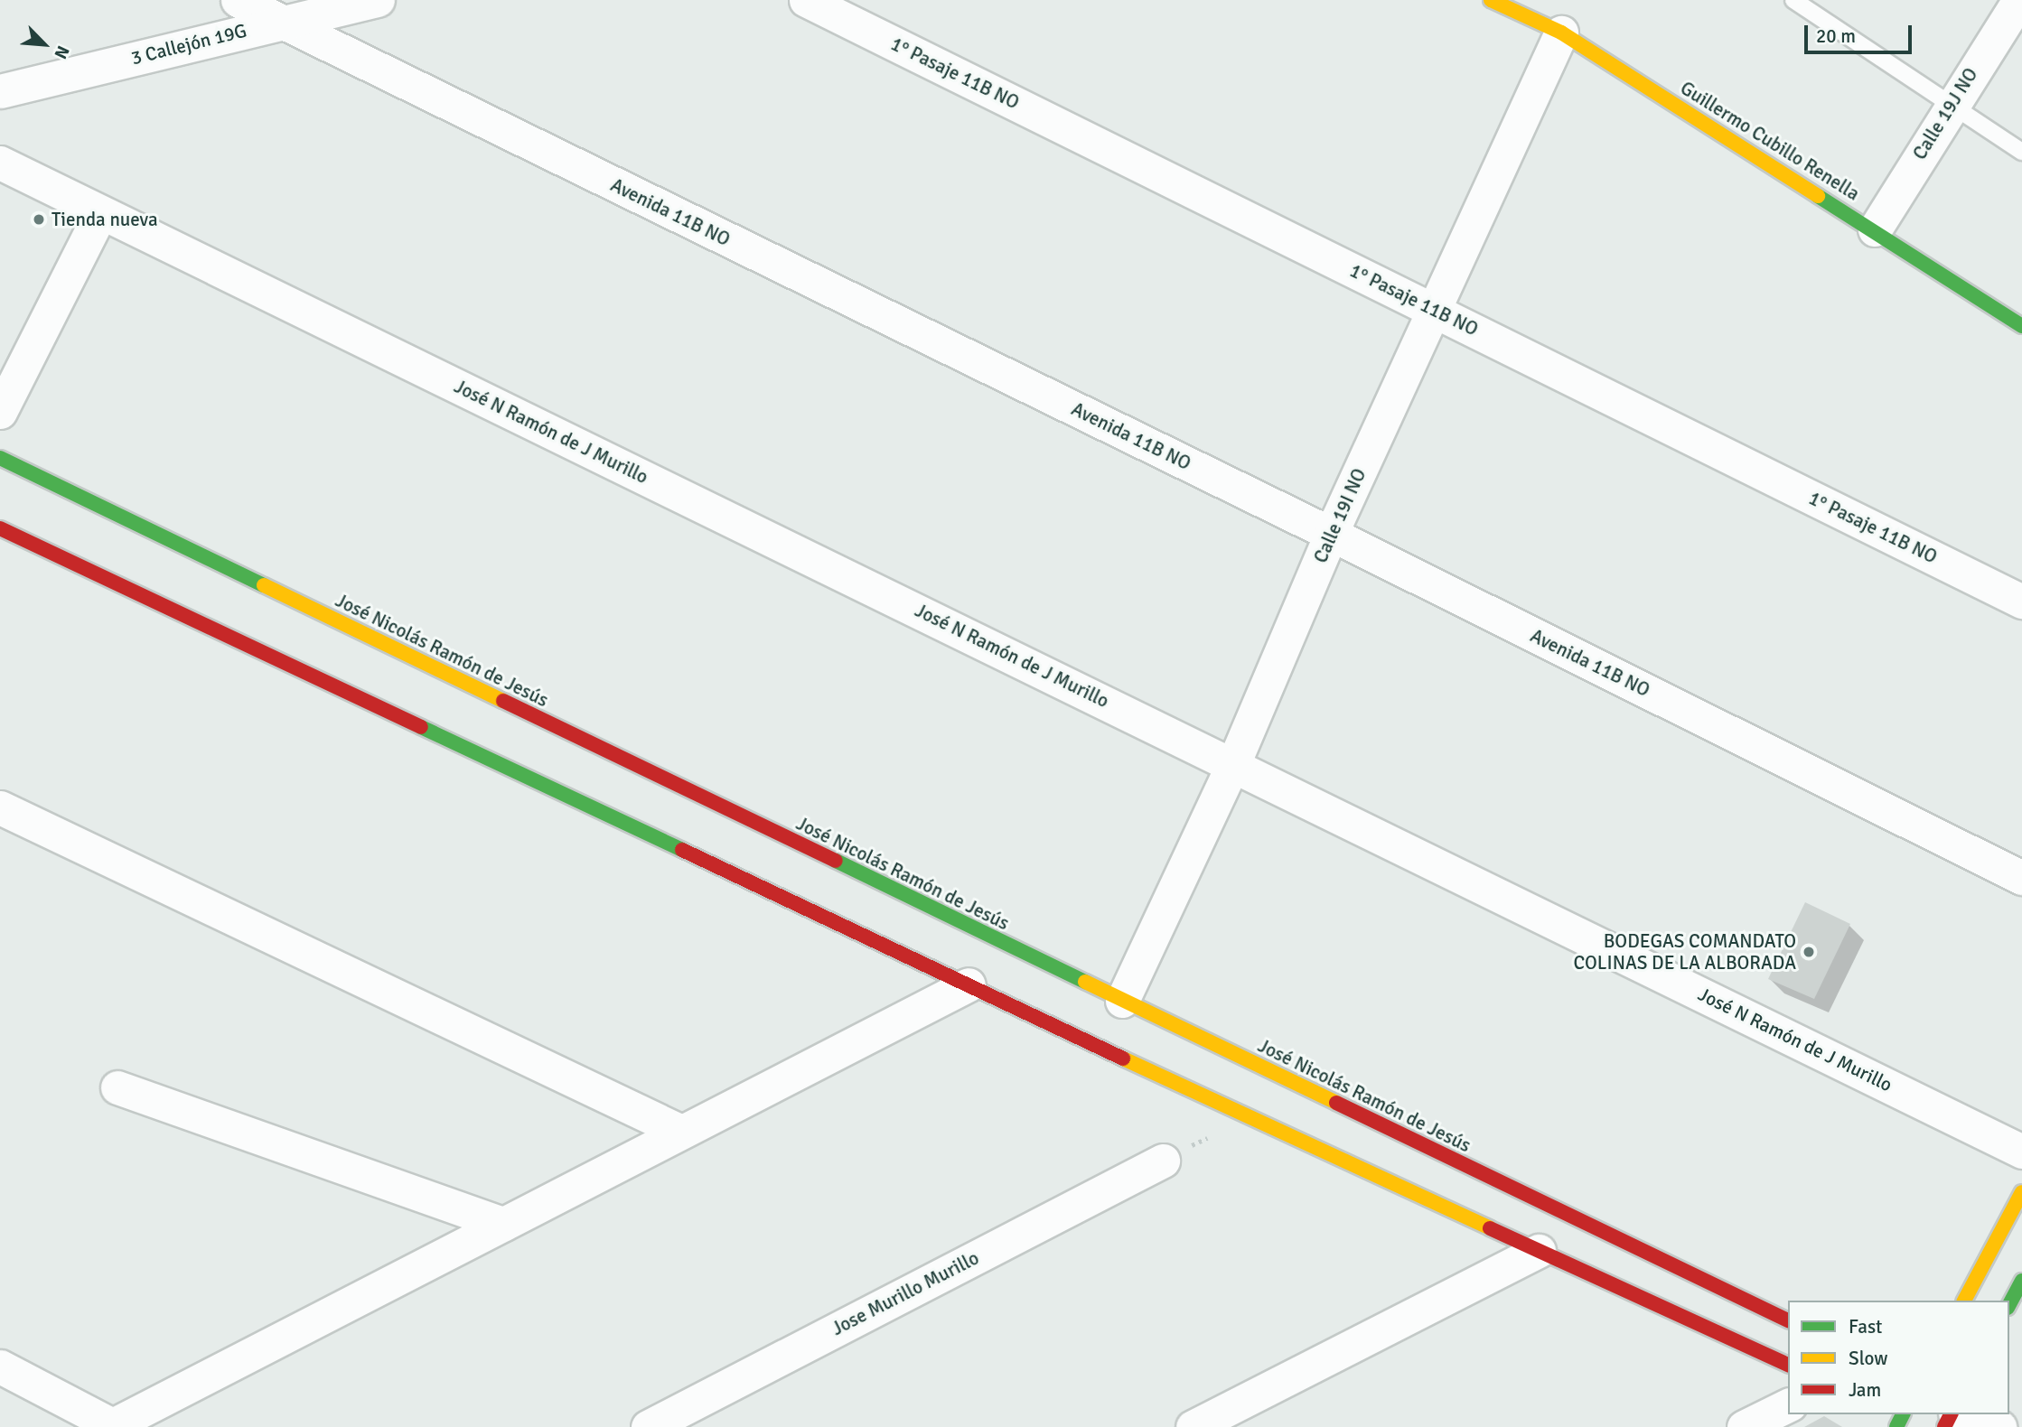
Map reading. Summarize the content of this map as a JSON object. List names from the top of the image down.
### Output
{
  "streets": {
    "street": [
      "3 Callejón 19G",
      "1° Pasaje 11B NO",
      "Calle 19J NO",
      "Guillermo Cubillo Renella",
      "Avenida 11B NO",
      "José N Ramón de J Murillo",
      "Calle 19I NO",
      "José Nicolás Ramón de Jesús",
      "Jose Murillo Murillo"
    ]
  },
  "crossings": [
    ["3 Callejón 19G", "Avenida 11B NO"],
    ["1° Pasaje 11B NO", "Calle 19I NO"],
    ["Calle 19J NO", "Guillermo Cubillo Renella"],
    ["Guillermo Cubillo Renella", "Calle 19I NO"],
    ["Avenida 11B NO", "Calle 19I NO"],
    ["José N Ramón de J Murillo", "Calle 19I NO"],
    ["Calle 19I NO", "José Nicolás Ramón de Jesús"]
  ],
  "places": ["Tienda nueva", "BODEGAS COMANDATO COLINAS DE LA ALBORADA"],
  "legend": ["Fast", "Slow", "Jam"],
  "scale_bar": "20 m",
  "north": "bottom right"
}
